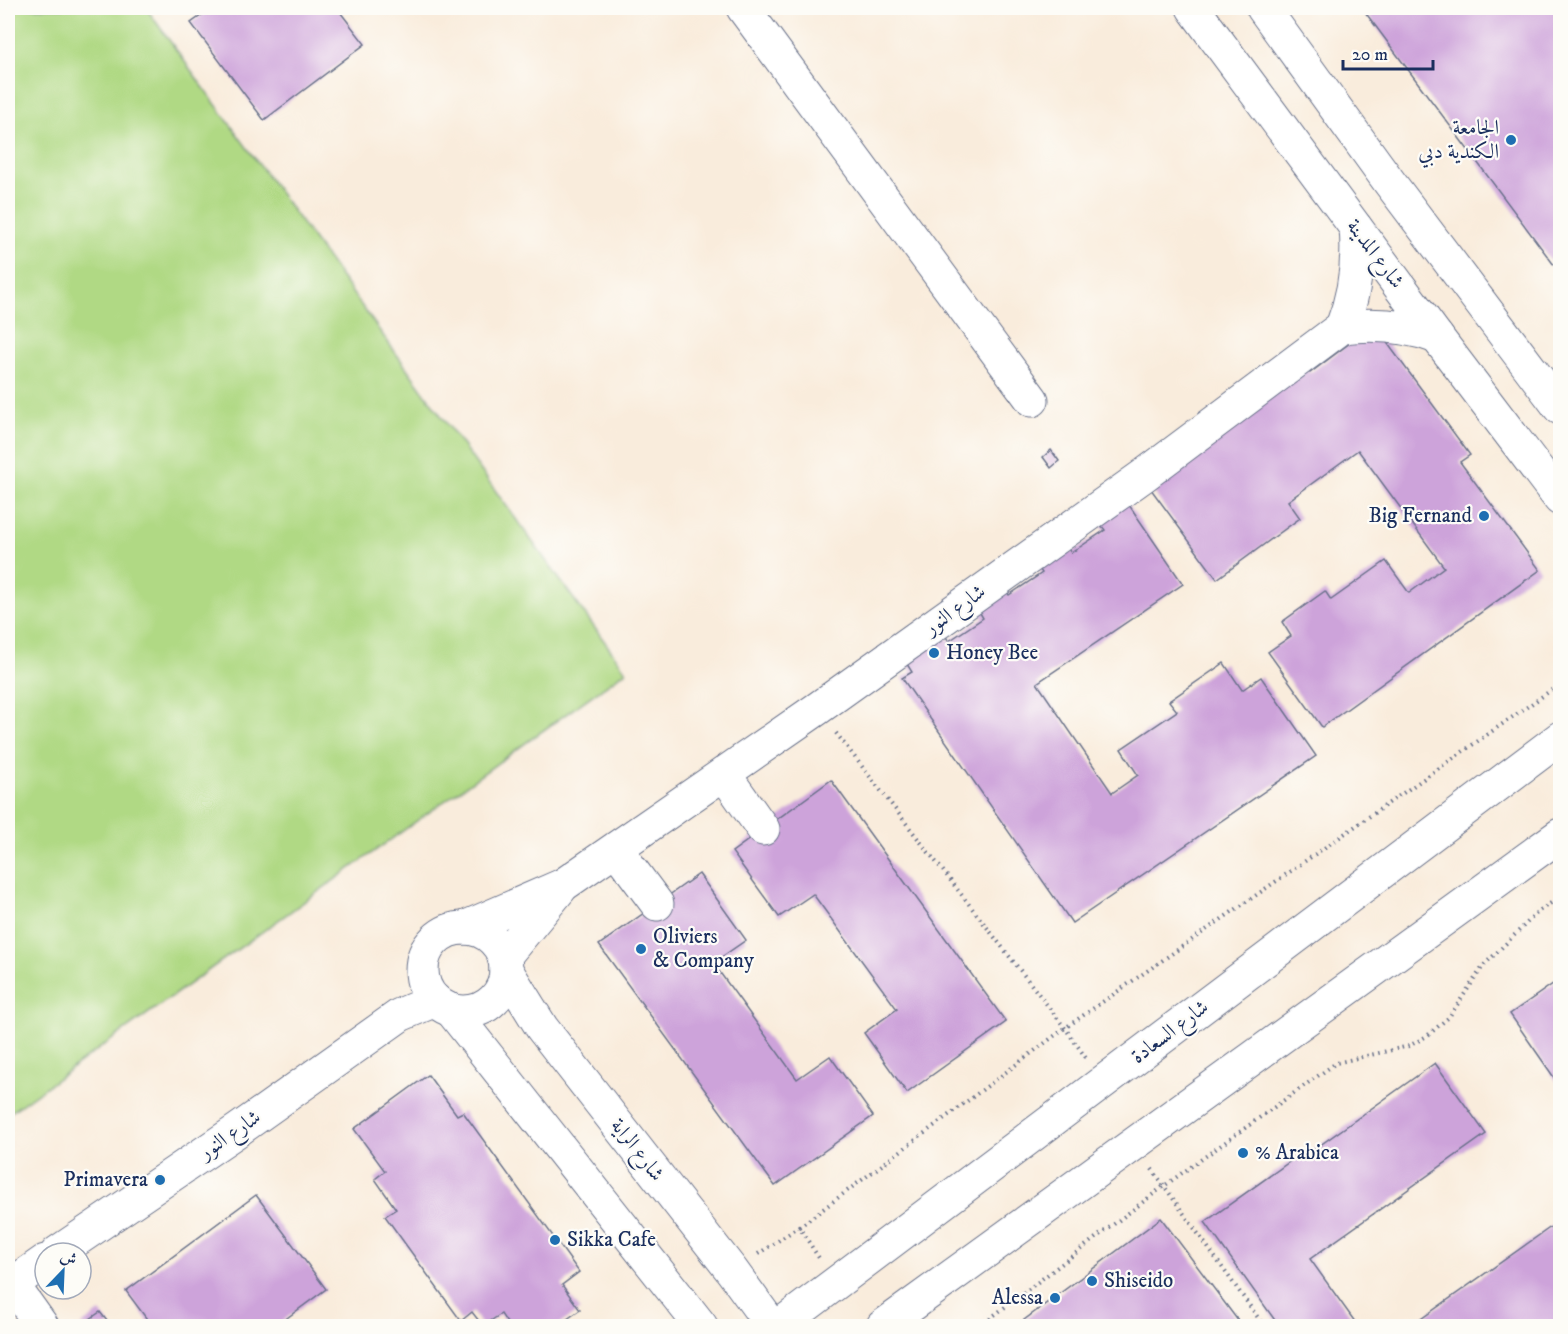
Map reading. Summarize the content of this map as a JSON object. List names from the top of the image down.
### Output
{
  "streets": {
    "street": [
      "شارع المدينة",
      "شارع النور",
      "شارع السعادة",
      "شارع الراية"
    ]
  },
  "crossings": [
    ["شارع النور", "شارع الراية"]
  ],
  "places": [
    "الجامعة الكندية دبي",
    "Big Fernand",
    "Honey Bee",
    "Oliviers & Company",
    "% Arabica",
    "Primavera",
    "Sikka Cafe",
    "Shiseido",
    "Alessa"
  ],
  "scale_bar": "20 m",
  "north": "top right"
}
